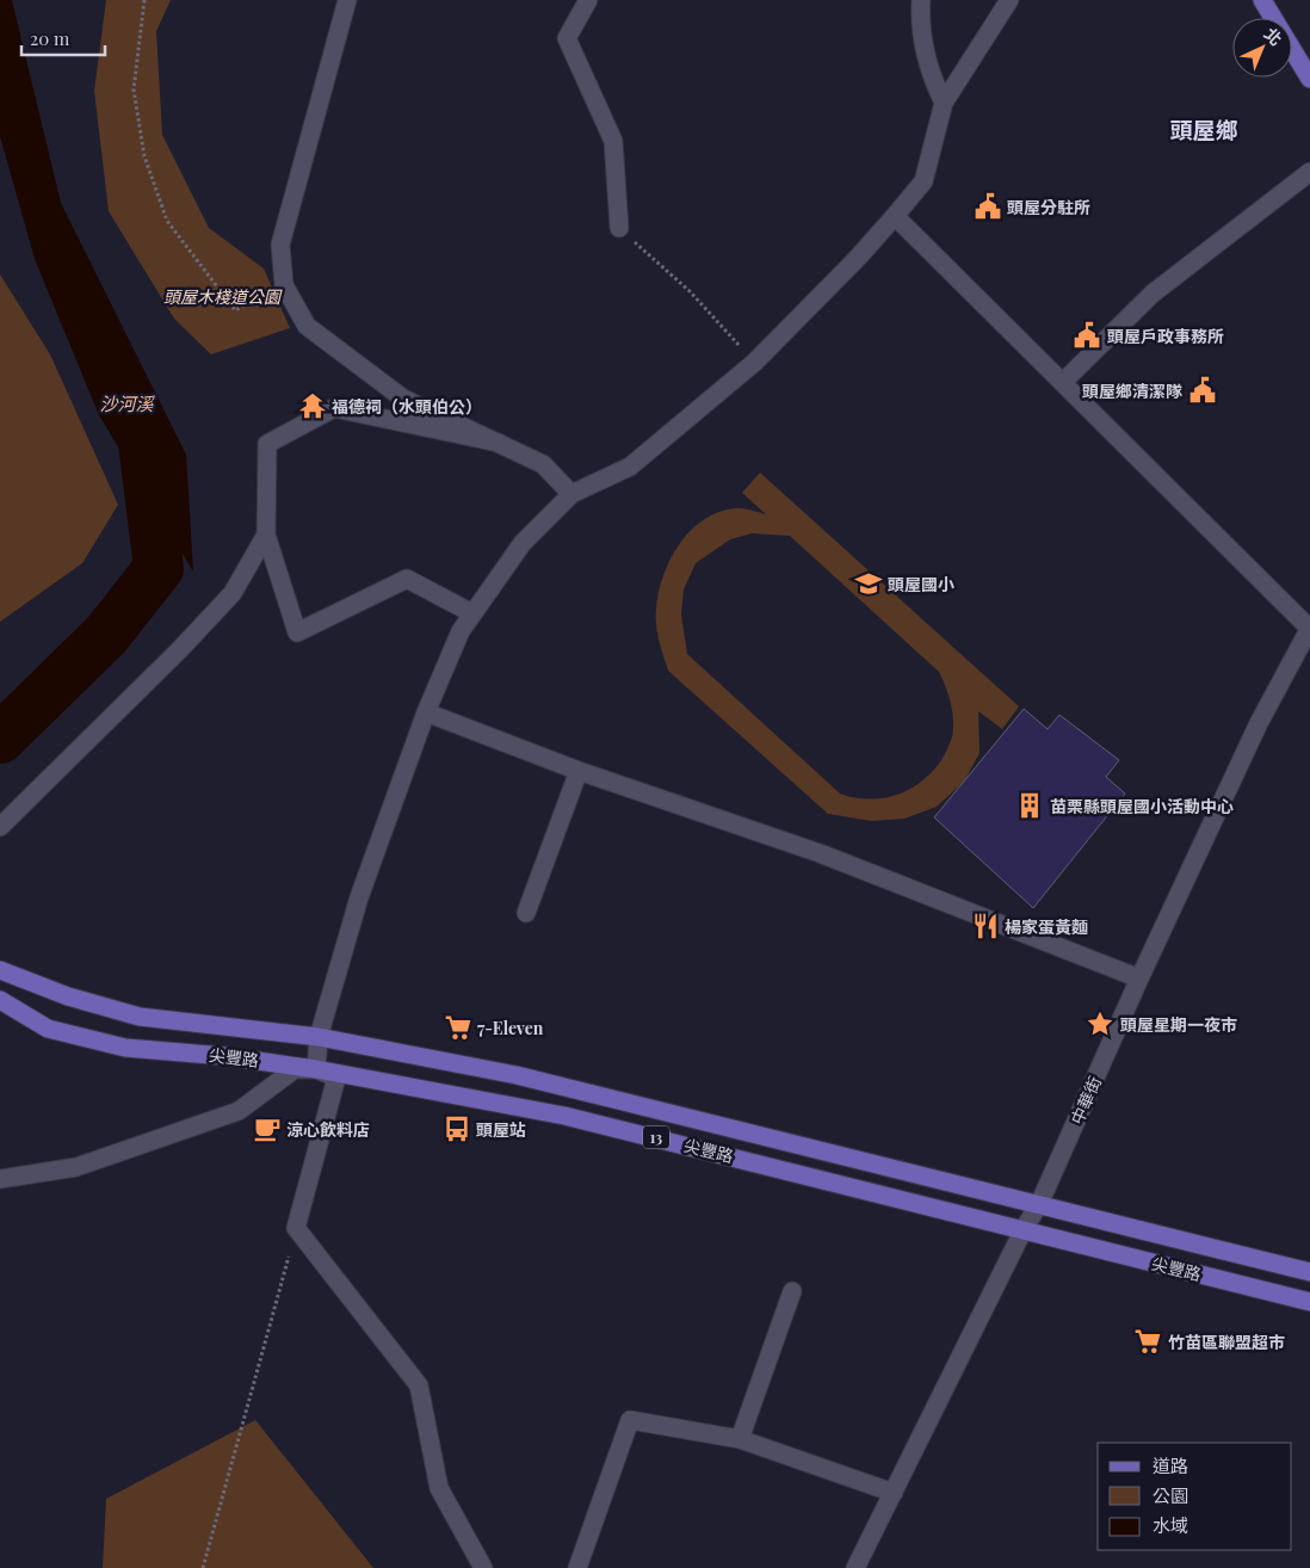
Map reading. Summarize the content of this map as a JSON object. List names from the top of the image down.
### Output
{
  "streets": {
    "main road": ["尖豐路", "13"],
    "street": ["中華街"]
  },
  "crossings": [
    ["尖豐路", "中華街"]
  ],
  "districts": ["頭屋鄉"],
  "water": ["沙河溪"],
  "parks": ["頭屋木棧道公園"],
  "places": {
    "public building": ["頭屋分駐所", "頭屋戶政事務所", "頭屋鄉清潔隊"],
    "temple": ["福德祠（水頭伯公）"],
    "school or university": ["頭屋國小"],
    "building": ["苗栗縣頭屋國小活動中心"],
    "restaurant": ["楊家蛋黃麵"],
    "place": ["頭屋星期一夜市"],
    "supermarket": ["7-Eleven", "竹苗區聯盟超市"],
    "cafe": ["涼心飲料店"],
    "bus stop": ["頭屋站"]
  },
  "legend": ["道路", "公園", "水域"],
  "scale_bar": "20 m",
  "north": "top right"
}
